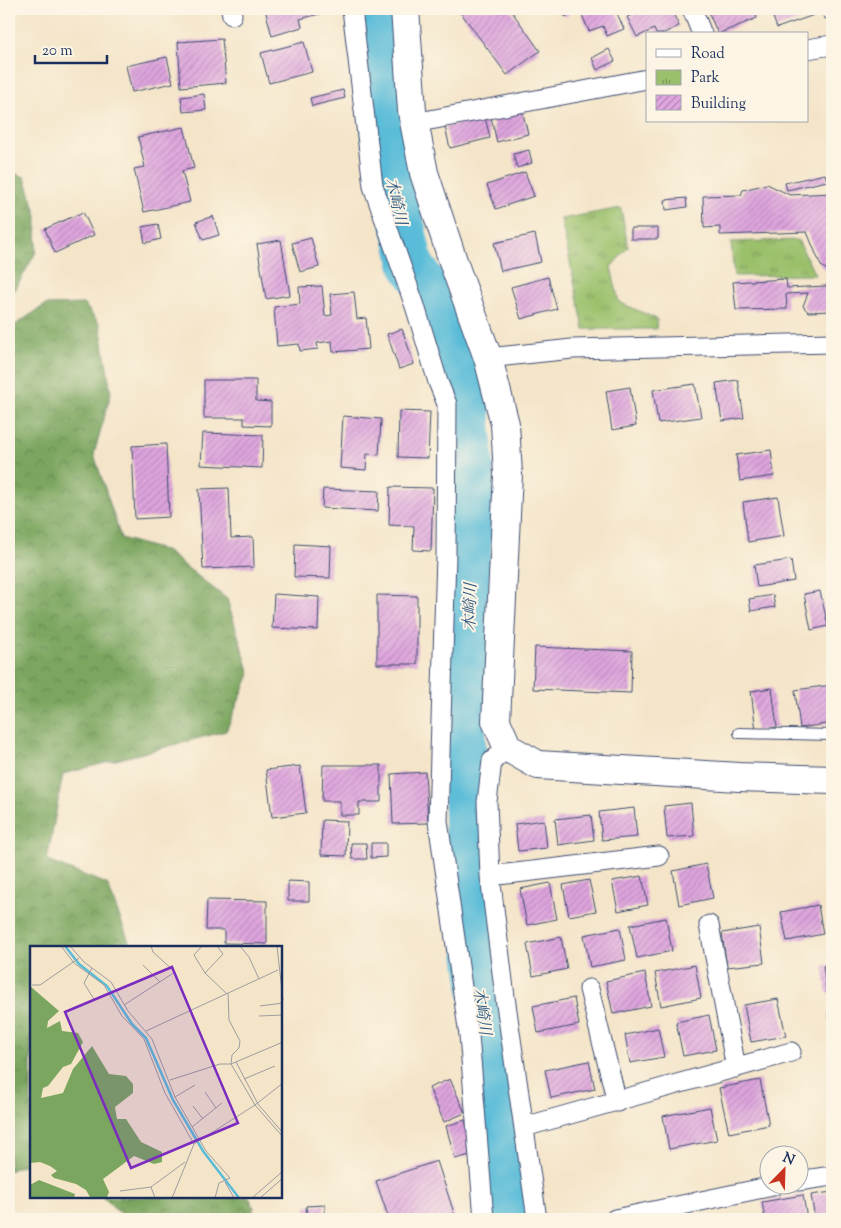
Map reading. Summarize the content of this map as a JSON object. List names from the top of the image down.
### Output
{
  "water": ["木崎川"],
  "legend": ["Road", "Park", "Building"],
  "scale_bar": "20 m",
  "north": "top right"
}
